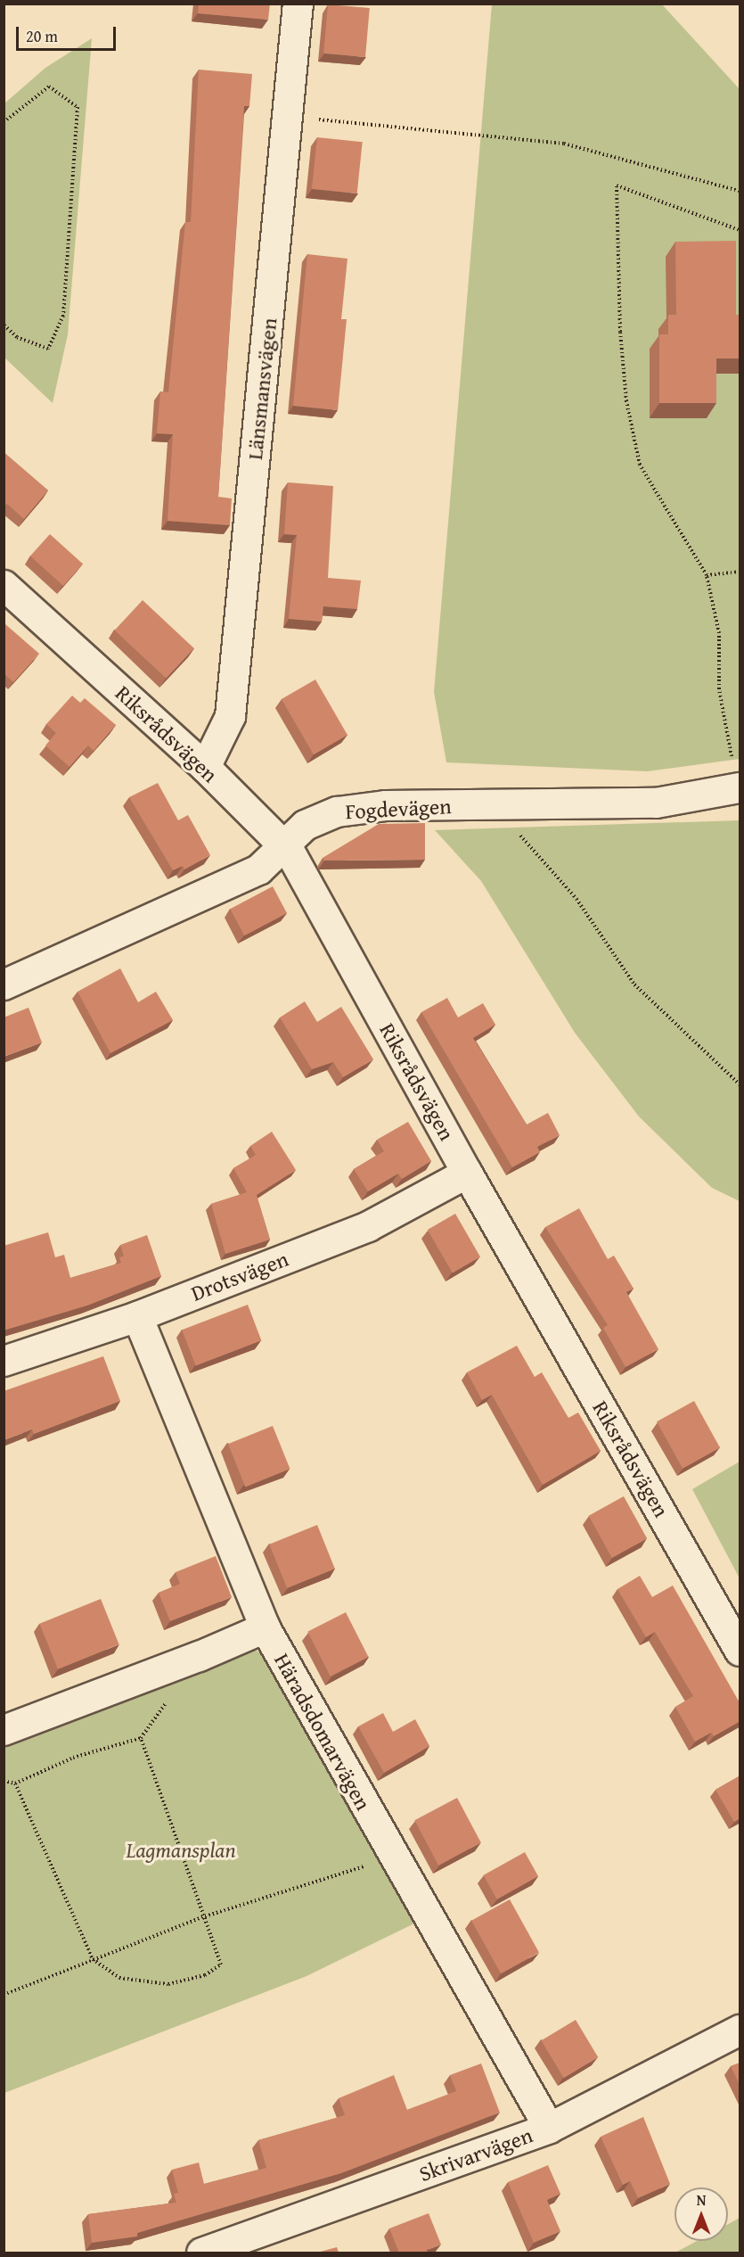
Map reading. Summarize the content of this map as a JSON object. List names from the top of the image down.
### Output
{
  "streets": {
    "street": [
      "Länsmansvägen",
      "Riksrådsvägen",
      "Fogdevägen",
      "Drotsvägen",
      "Häradsdomarvägen",
      "Skrivarvägen"
    ]
  },
  "crossings": [
    ["Länsmansvägen", "Riksrådsvägen"],
    ["Riksrådsvägen", "Fogdevägen"],
    ["Riksrådsvägen", "Drotsvägen"],
    ["Drotsvägen", "Häradsdomarvägen"],
    ["Häradsdomarvägen", "Skrivarvägen"]
  ],
  "parks": ["Lagmansplan"],
  "scale_bar": "20 m",
  "north": "top"
}
